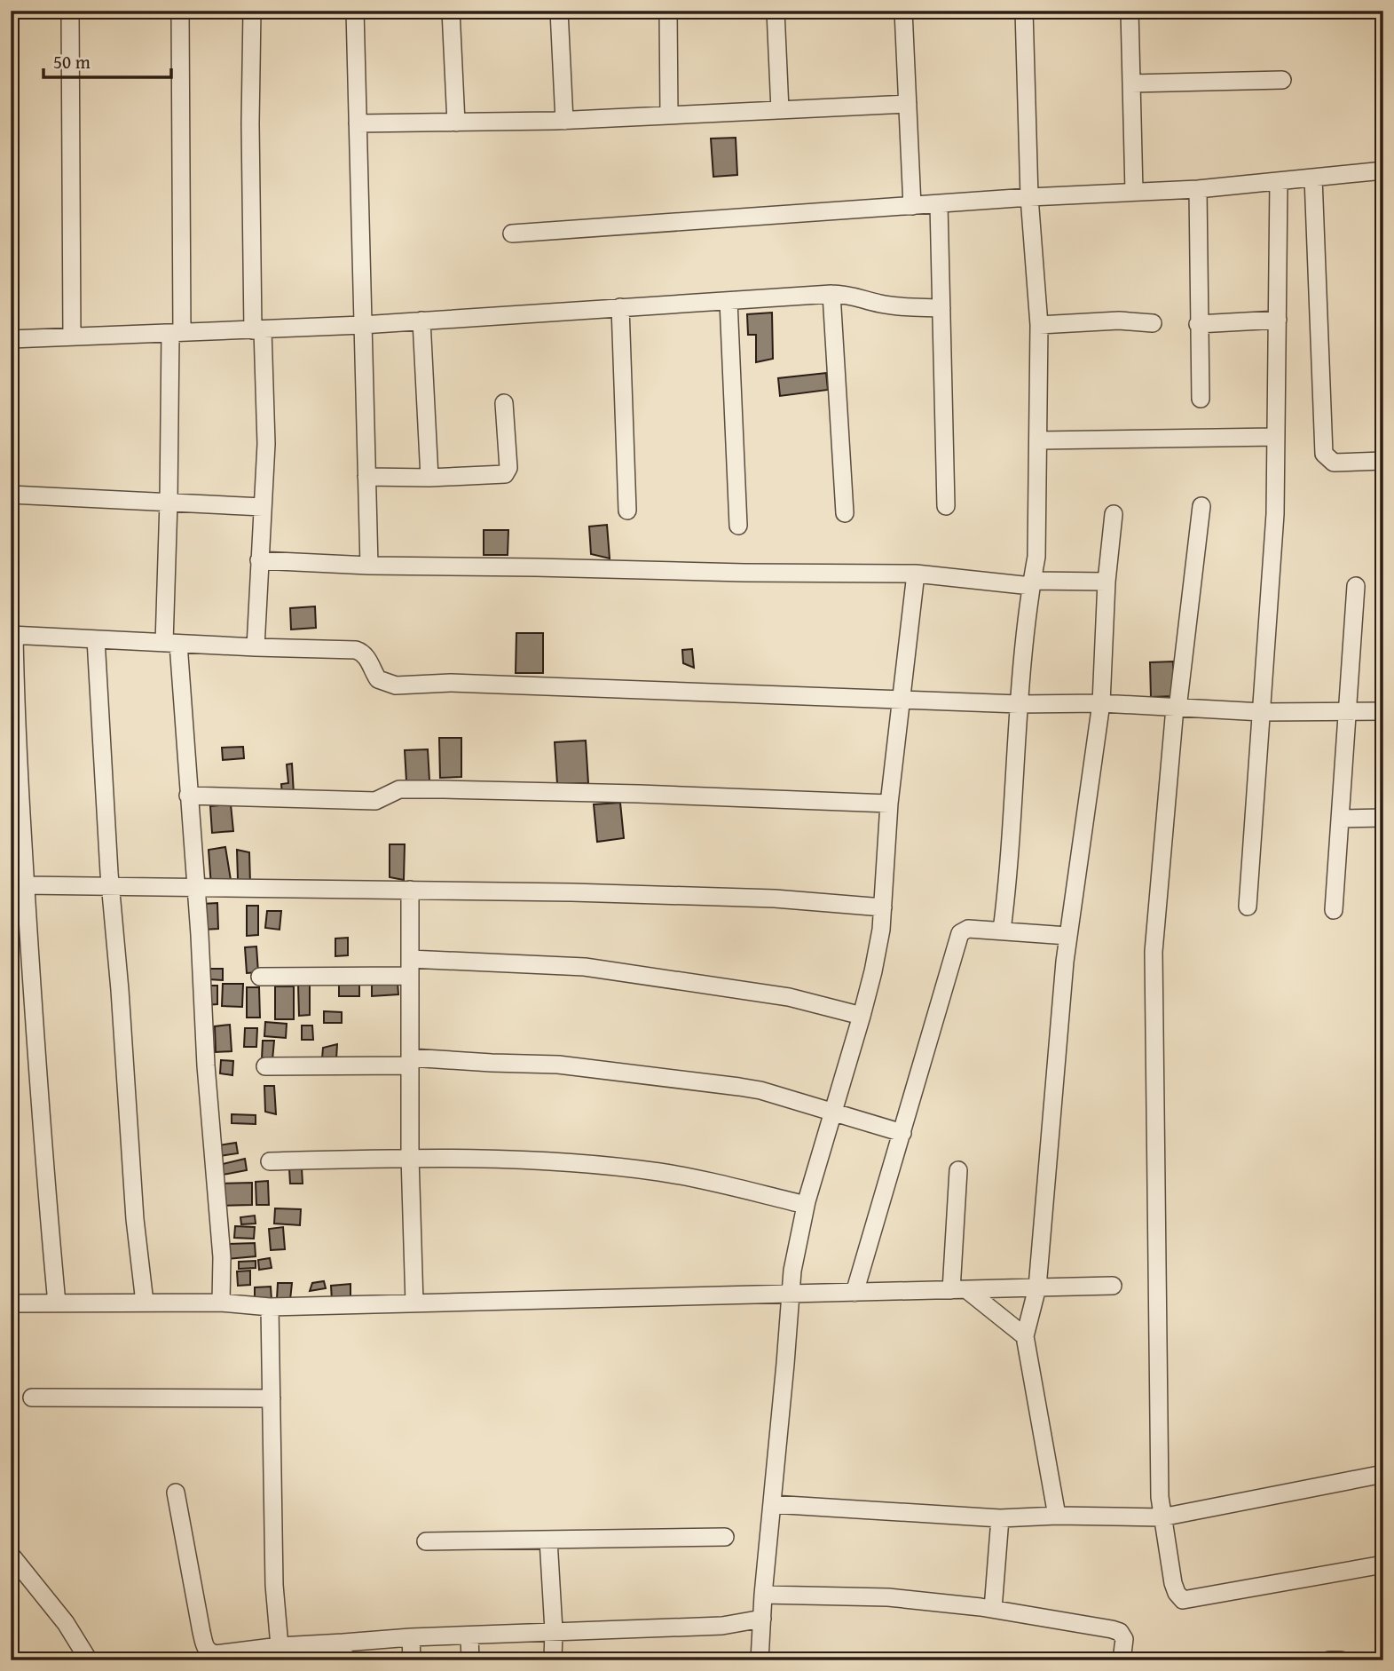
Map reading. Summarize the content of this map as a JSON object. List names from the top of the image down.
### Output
{
  "scale_bar": "50 m"
}
